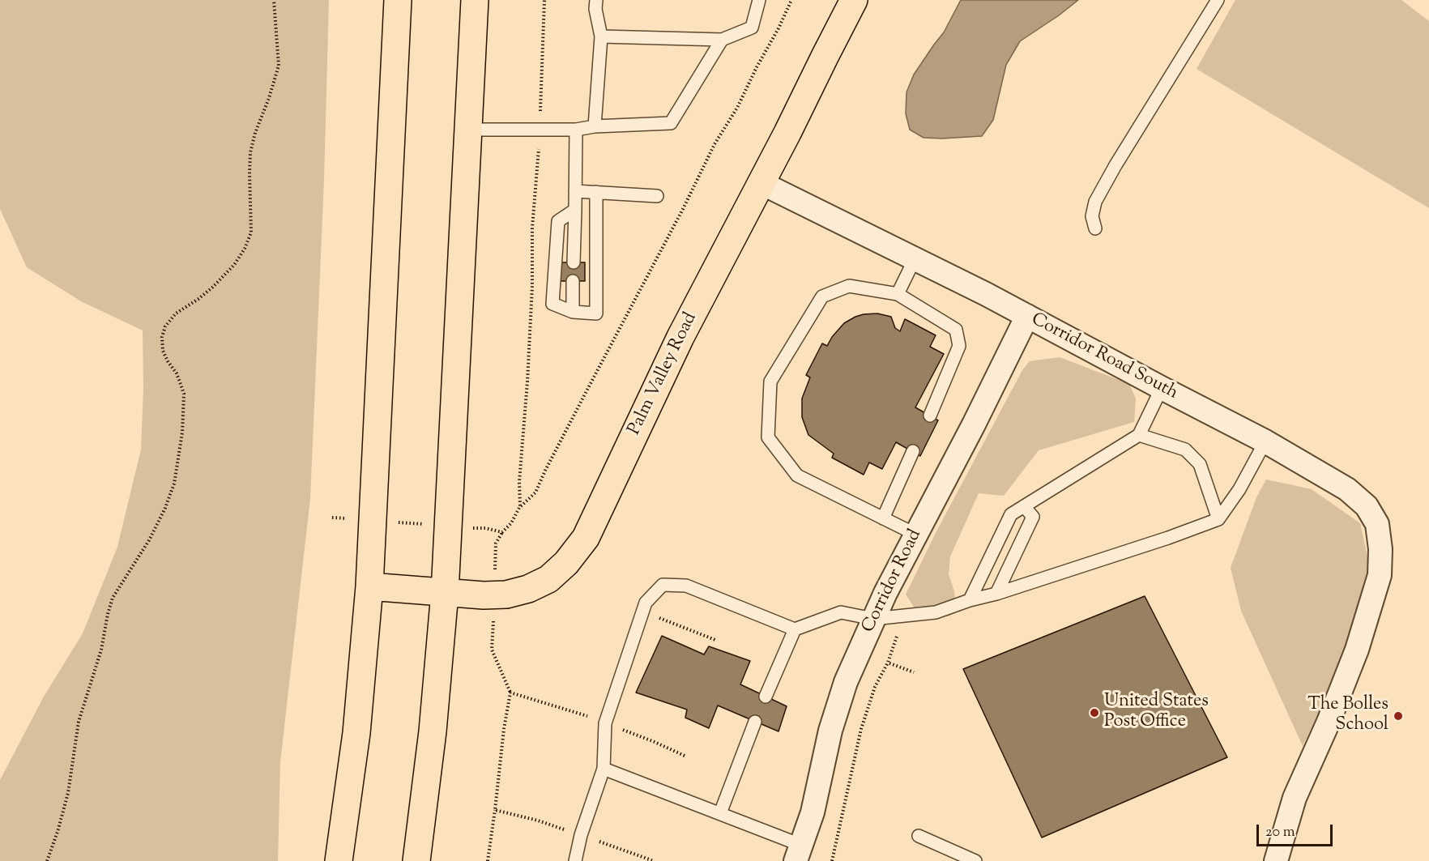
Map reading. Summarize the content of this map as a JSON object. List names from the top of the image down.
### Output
{
  "streets": {
    "main road": ["Palm Valley Road"],
    "street": ["Corridor Road South", "Corridor Road"]
  },
  "crossings": [
    ["Corridor Road South", "Palm Valley Road"],
    ["Corridor Road South", "Corridor Road"]
  ],
  "places": ["United States Post Office", "The Bolles School"],
  "scale_bar": "20 m"
}
